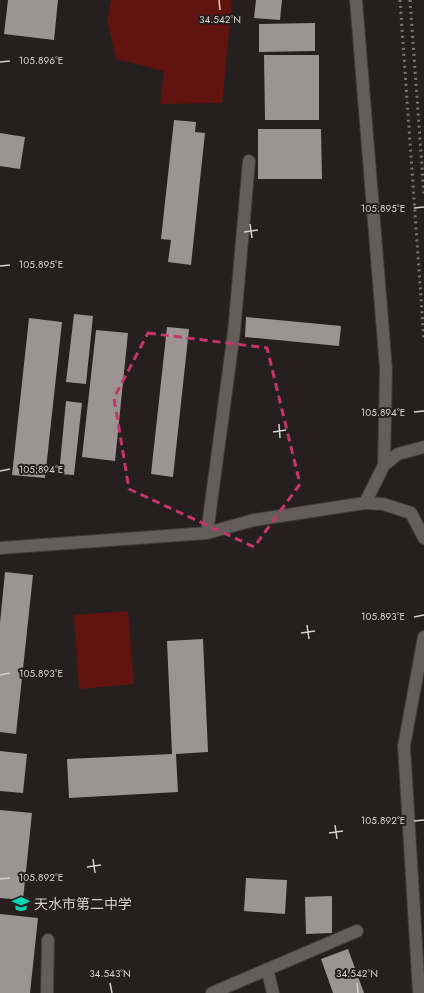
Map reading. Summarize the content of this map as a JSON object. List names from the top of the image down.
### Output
{
  "places": {
    "school or university": ["天水市第二中学"]
  },
  "coordinates": [
    "34.542°N",
    "105.896°E",
    "105.895°E",
    "105.894°E",
    "105.893°E",
    "105.892°E",
    "34.543°N"
  ]
}
